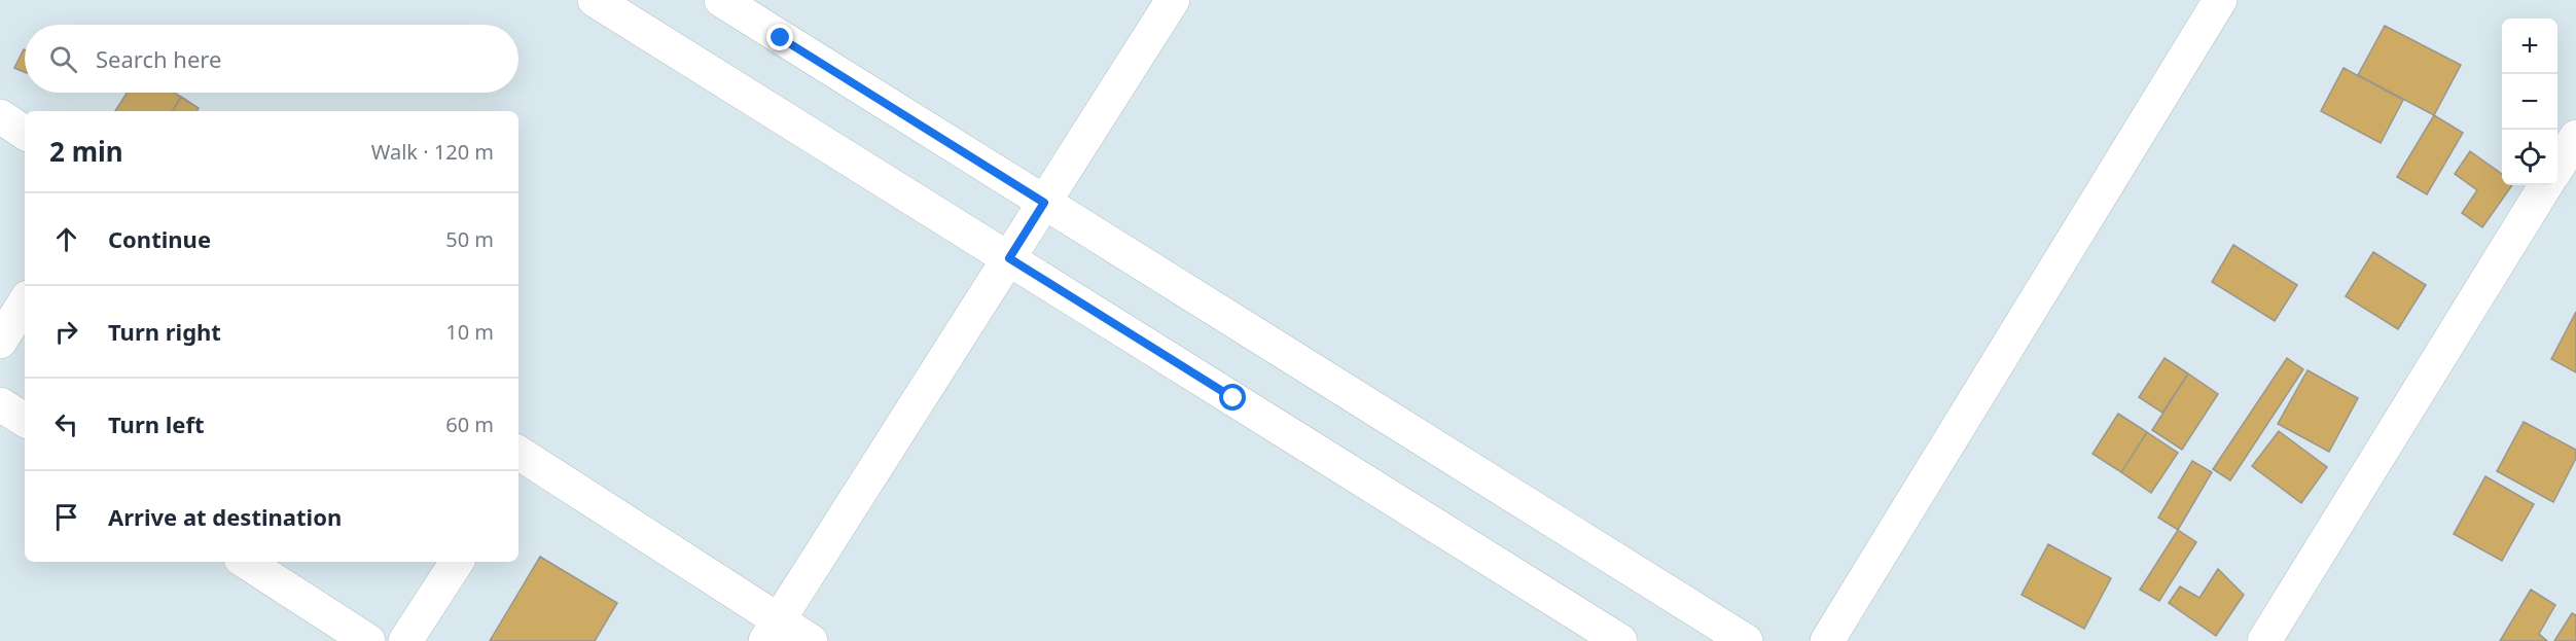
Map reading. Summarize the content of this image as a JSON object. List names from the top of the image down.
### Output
{
  "page": {
    "map_buttons": ["+", "−"],
    "search": "Search here",
    "heading": ["2 min", "Walk · 120 m"],
    "list": [
      ["Continue", "50 m"],
      ["Turn right", "10 m"],
      ["Turn left", "60 m"],
      "Arrive at destination"
    ]
  }
}
